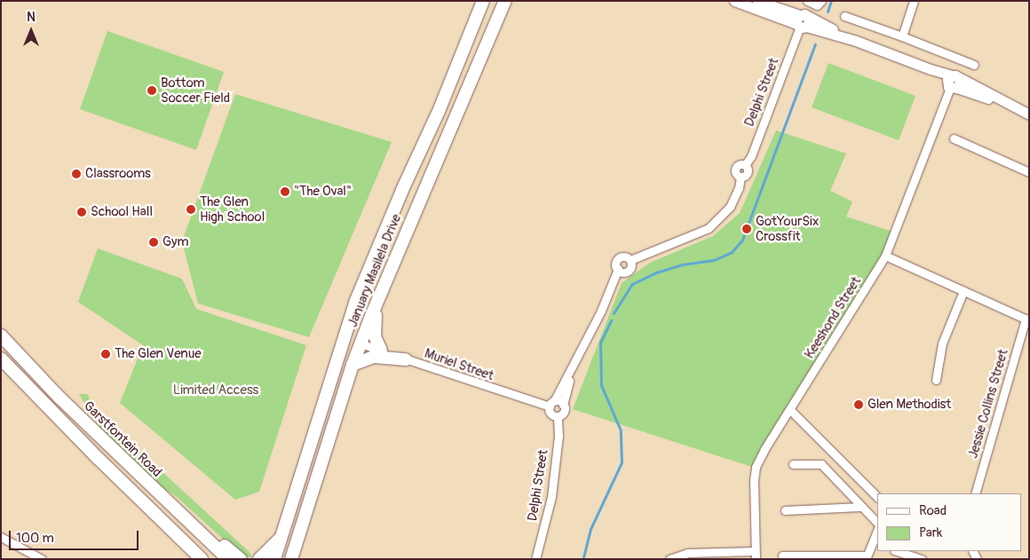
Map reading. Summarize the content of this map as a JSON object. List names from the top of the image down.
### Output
{
  "streets": {
    "main road": ["January Masilela Drive", "Garstfontein Road"],
    "street": [
      "Delphi Street",
      "Keeshond Street",
      "Muriel Street",
      "Jessie Collins Street"
    ]
  },
  "crossings": [
    ["Delphi Street", "Muriel Street"],
    ["January Masilela Drive", "Muriel Street"]
  ],
  "parks": ["Limited Access"],
  "places": [
    "Bottom Soccer Field",
    "Classrooms",
    "\"The Oval\"",
    "The Glen High School",
    "School Hall",
    "GotYourSix Crossfit",
    "Gym",
    "The Glen Venue",
    "Glen Methodist"
  ],
  "legend": ["Road", "Park"],
  "scale_bar": "100 m",
  "north": "top"
}
